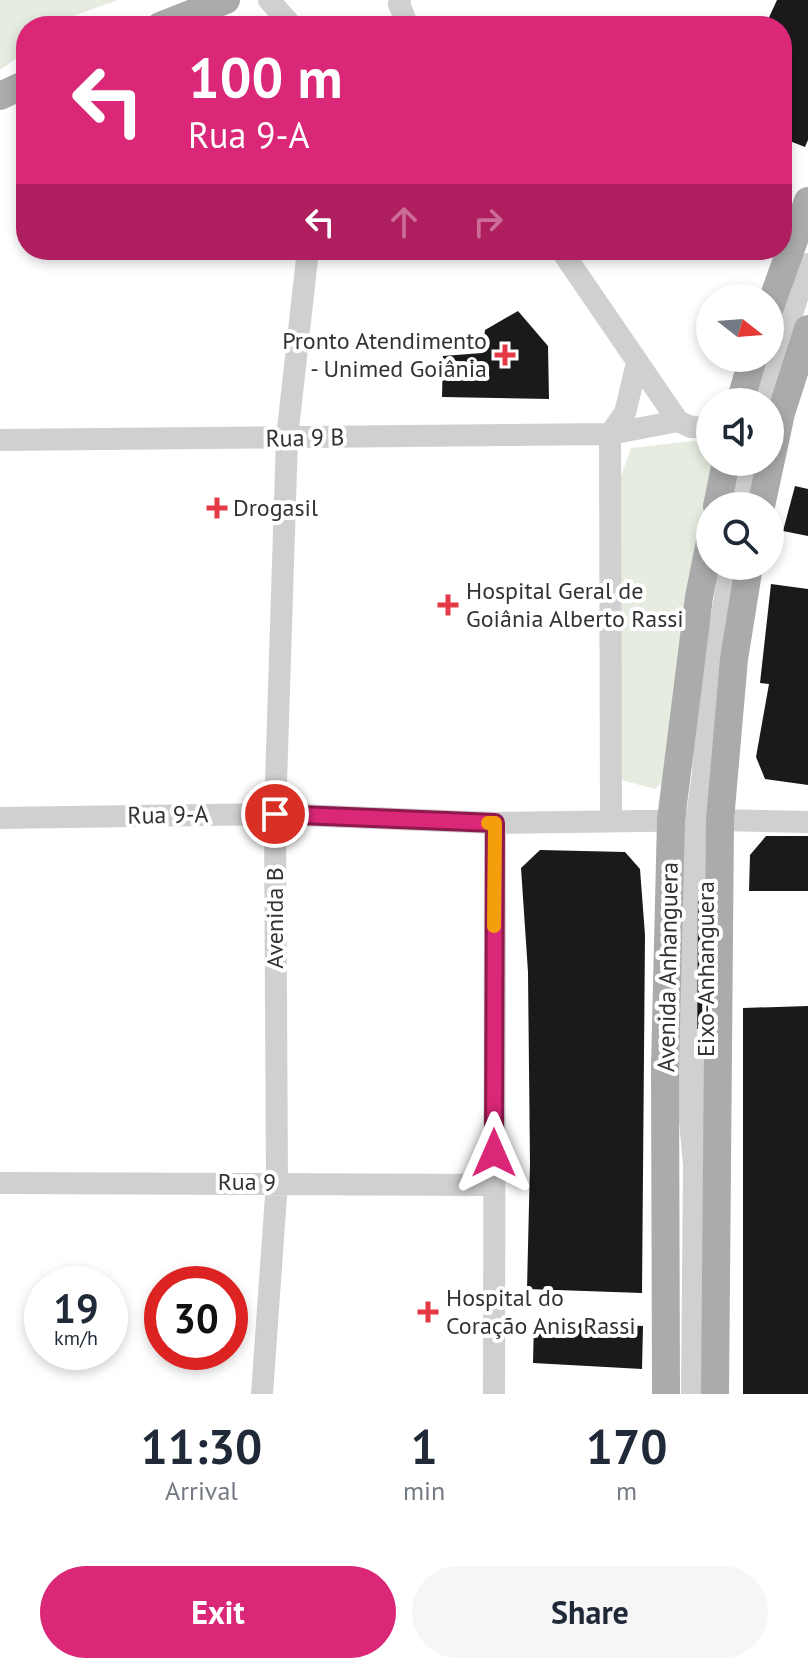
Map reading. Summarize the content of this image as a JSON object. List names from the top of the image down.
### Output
{
  "streets": {
    "main road": ["Avenida Anhanguera"],
    "street": [
      "Rua 9 B",
      "Rua 9-A",
      "Avenida B",
      "Eixo-Anhanguera",
      "Rua 9"
    ]
  },
  "crossings": [
    ["Rua 9 B", "Avenida B"],
    ["Rua 9-A", "Avenida B"],
    ["Rua 9-A", "Avenida Anhanguera"],
    ["Rua 9-A", "Eixo-Anhanguera"],
    ["Avenida B", "Rua 9"],
    ["Avenida Anhanguera", "Eixo-Anhanguera"]
  ],
  "places": {
    "health": [
      "Pronto Atendimento - Unimed Goiânia",
      "Drogasil",
      "Hospital Geral de Goiânia Alberto Rassi",
      "Hospital do Coração Anis Rassi"
    ]
  },
  "north": "right",
  "page": {
    "turn": ["100 m", "Rua 9-A"],
    "speed": "19 km/h",
    "limit": "30",
    "eta": [
      "11:30",
      "Arrival",
      "1",
      "min",
      "170",
      "m"
    ],
    "buttons": ["Exit", "Share"]
  }
}
